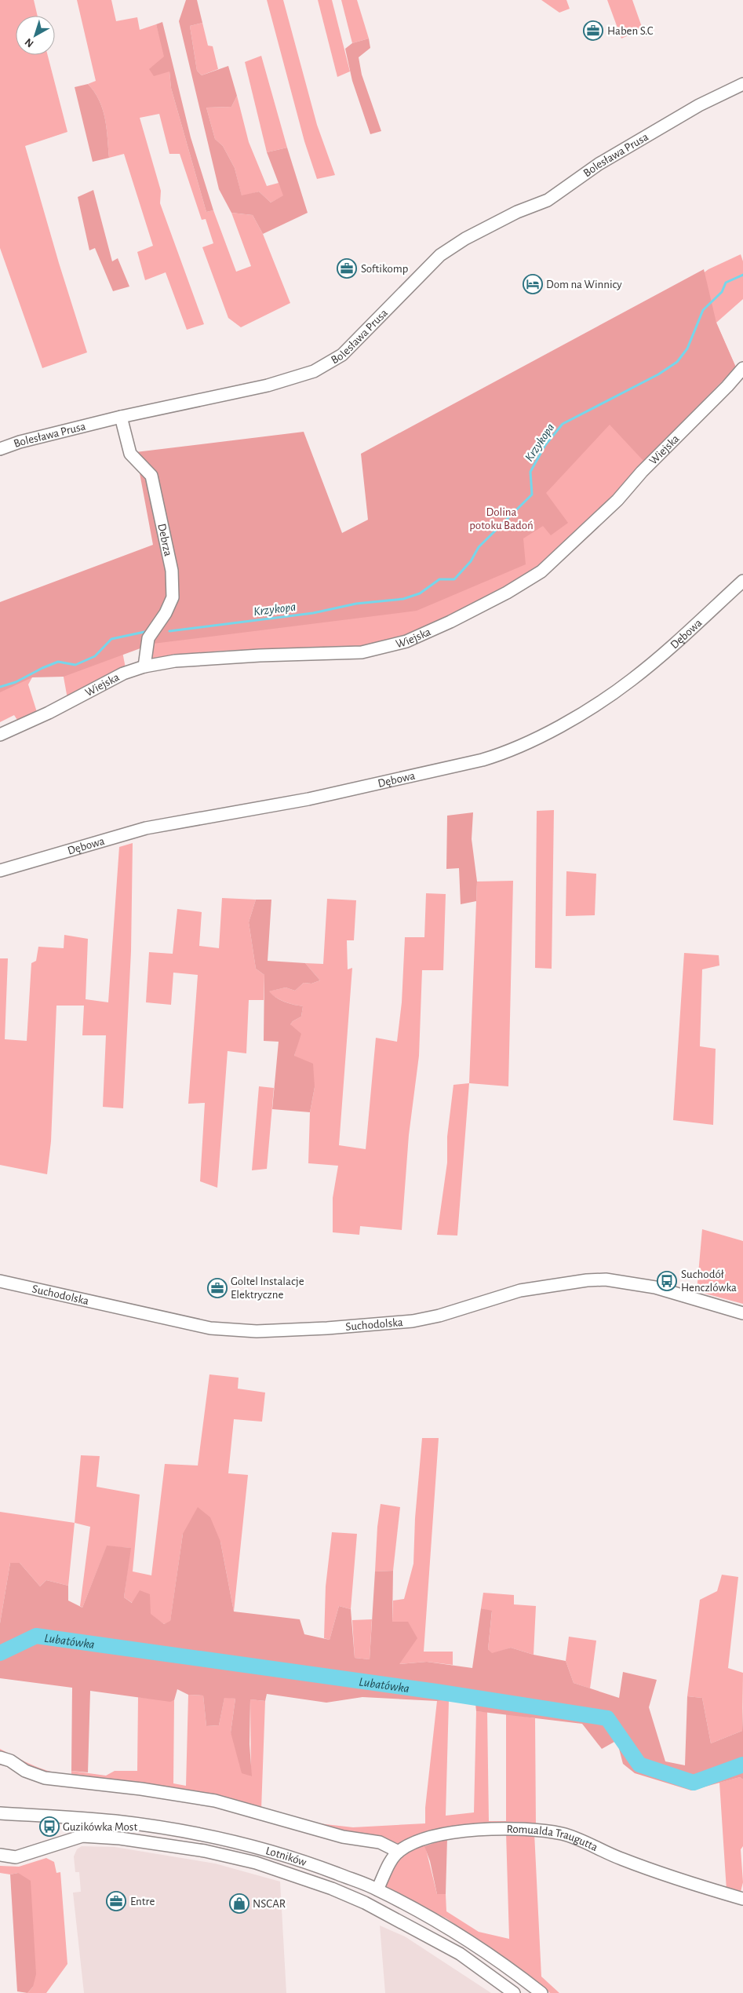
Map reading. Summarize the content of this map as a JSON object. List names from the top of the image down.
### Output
{
  "streets": {
    "street": [
      "Bolesława Prusa",
      "Wiejska",
      "Debrza",
      "Dębowa",
      "Suchodolska",
      "Romualda Traugutta",
      "Lotników"
    ]
  },
  "crossings": [
    ["Bolesława Prusa", "Debrza"],
    ["Wiejska", "Debrza"]
  ],
  "water": ["Krzykopa", "Lubatówka"],
  "parks": ["Dolina potoku Badoń"],
  "places": {
    "office": [
      "Haben S.C",
      "Softikomp",
      "Goltel Instalacje Elektryczne",
      "Entre"
    ],
    "hotel": ["Dom na Winnicy"],
    "bus stop": ["Suchodół Henczlówka", "Guzikówka Most"],
    "shop": ["NSCAR"]
  },
  "north": "bottom left"
}
